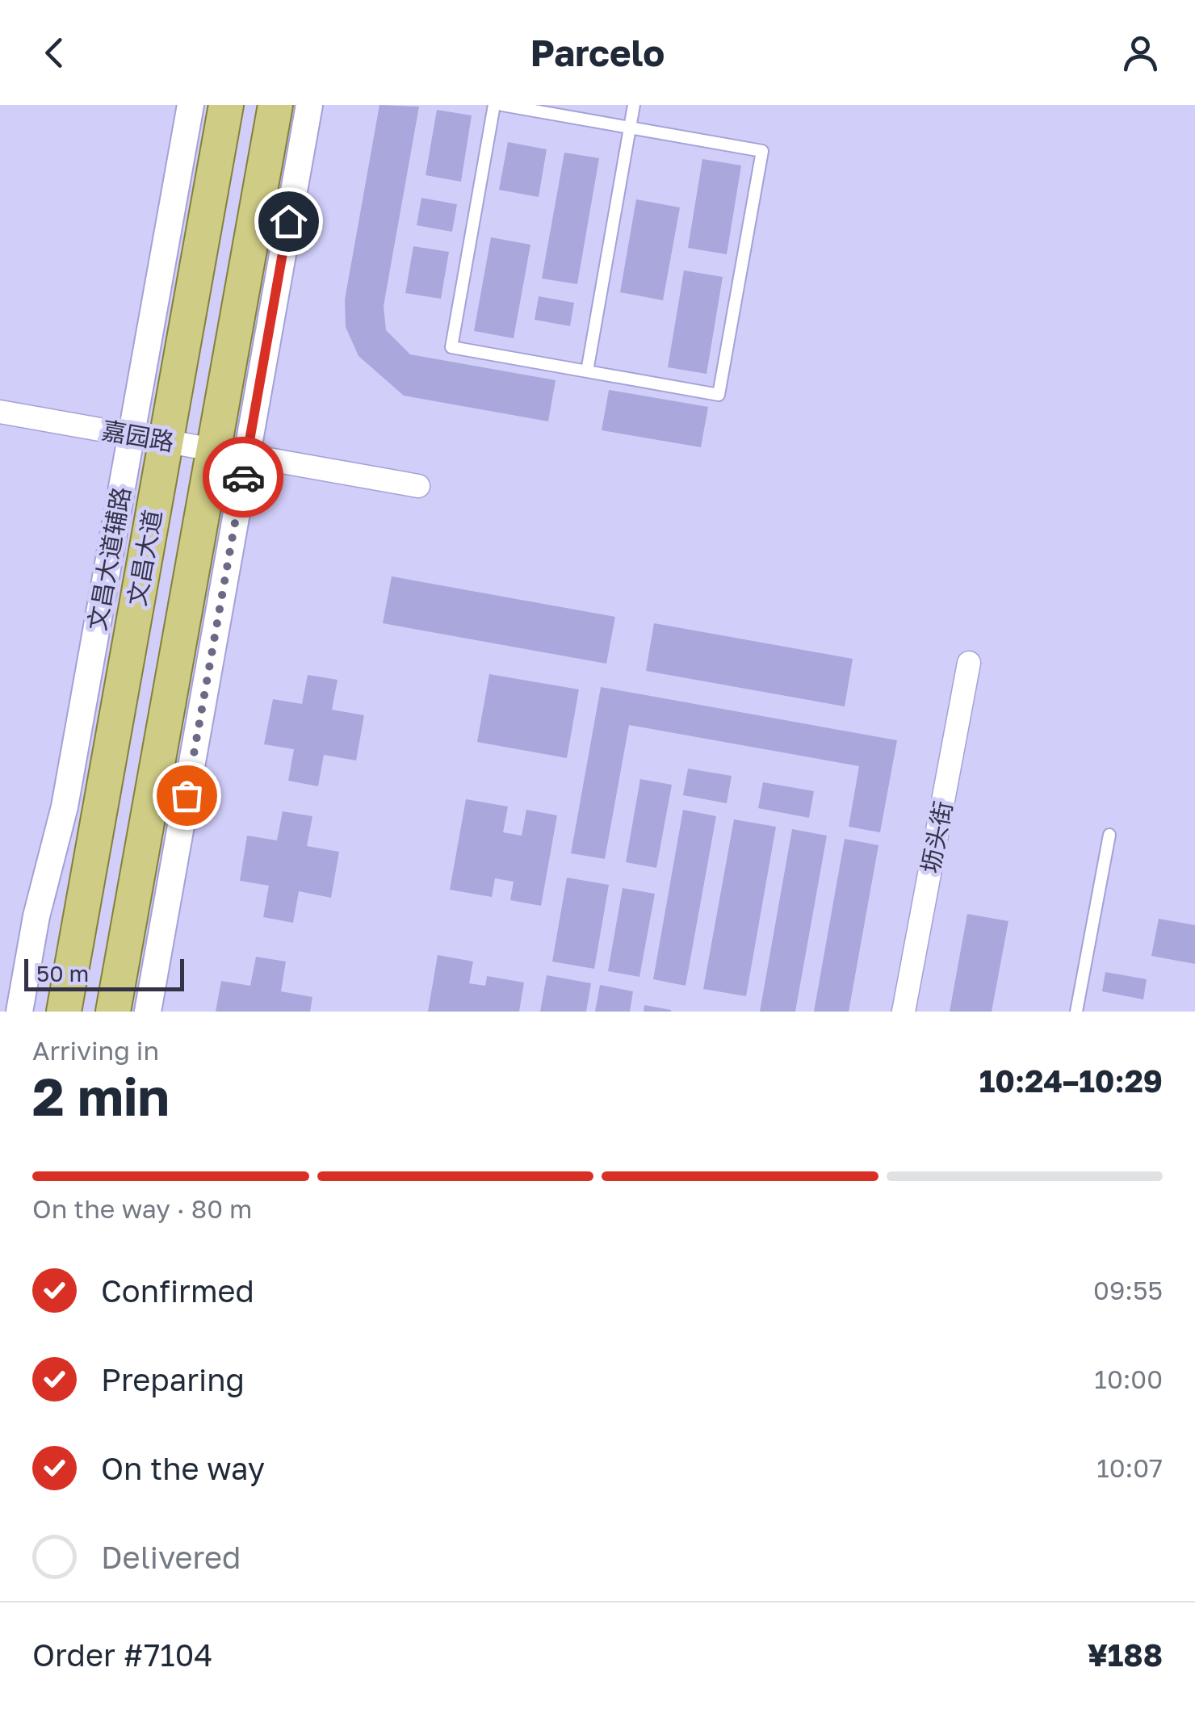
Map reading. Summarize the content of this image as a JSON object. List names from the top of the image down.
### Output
{
  "streets": {
    "main road": ["文昌大道"],
    "street": ["嘉园路", "文昌大道辅路", "坜头街"]
  },
  "crossings": [
    ["嘉园路", "文昌大道"],
    ["嘉园路", "文昌大道辅路"]
  ],
  "scale_bar": "50 m",
  "page": {
    "header": "Parcelo",
    "scale": "50 m",
    "heading": ["2 min", "Arriving in", "10:24–10:29"],
    "panel": ["Order #7104", "¥188"],
    "bar": "On the way · 80 m",
    "list": [
      ["Confirmed", "09:55"],
      ["Preparing", "10:00"],
      ["On the way", "10:07"],
      "Delivered"
    ]
  }
}
